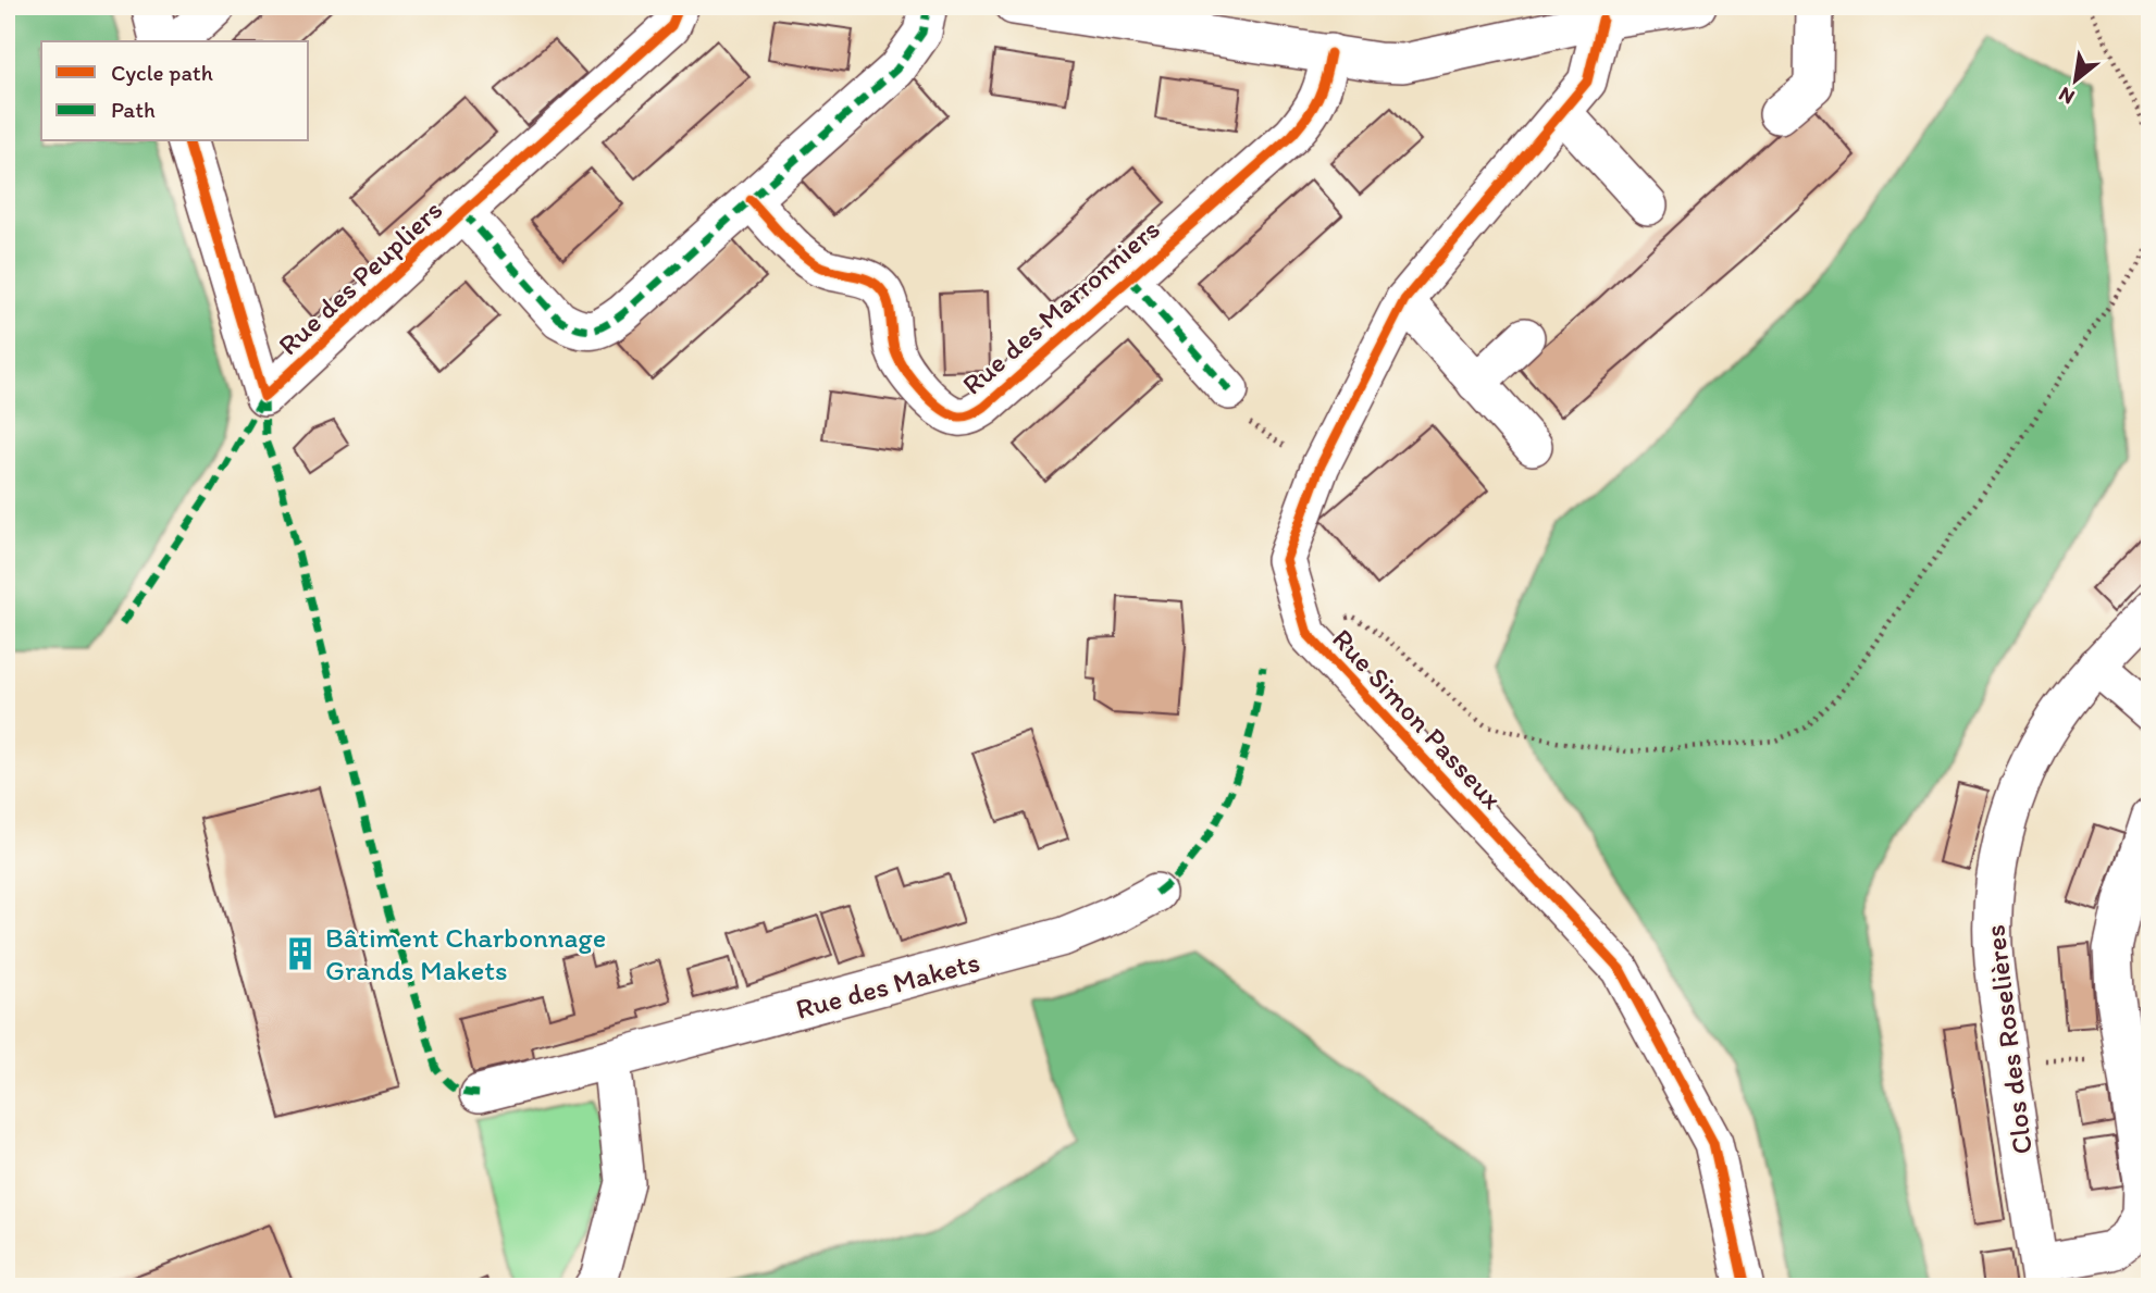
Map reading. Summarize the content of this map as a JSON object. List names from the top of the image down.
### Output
{
  "streets": {
    "street": [
      "Rue des Peupliers",
      "Rue des Marronniers",
      "Rue Simon Passeux",
      "Rue des Makets",
      "Clos des Roselières"
    ]
  },
  "places": {
    "building": ["Bâtiment Charbonnage Grands Makets"]
  },
  "legend": ["Cycle path", "Path"],
  "north": "bottom left"
}
